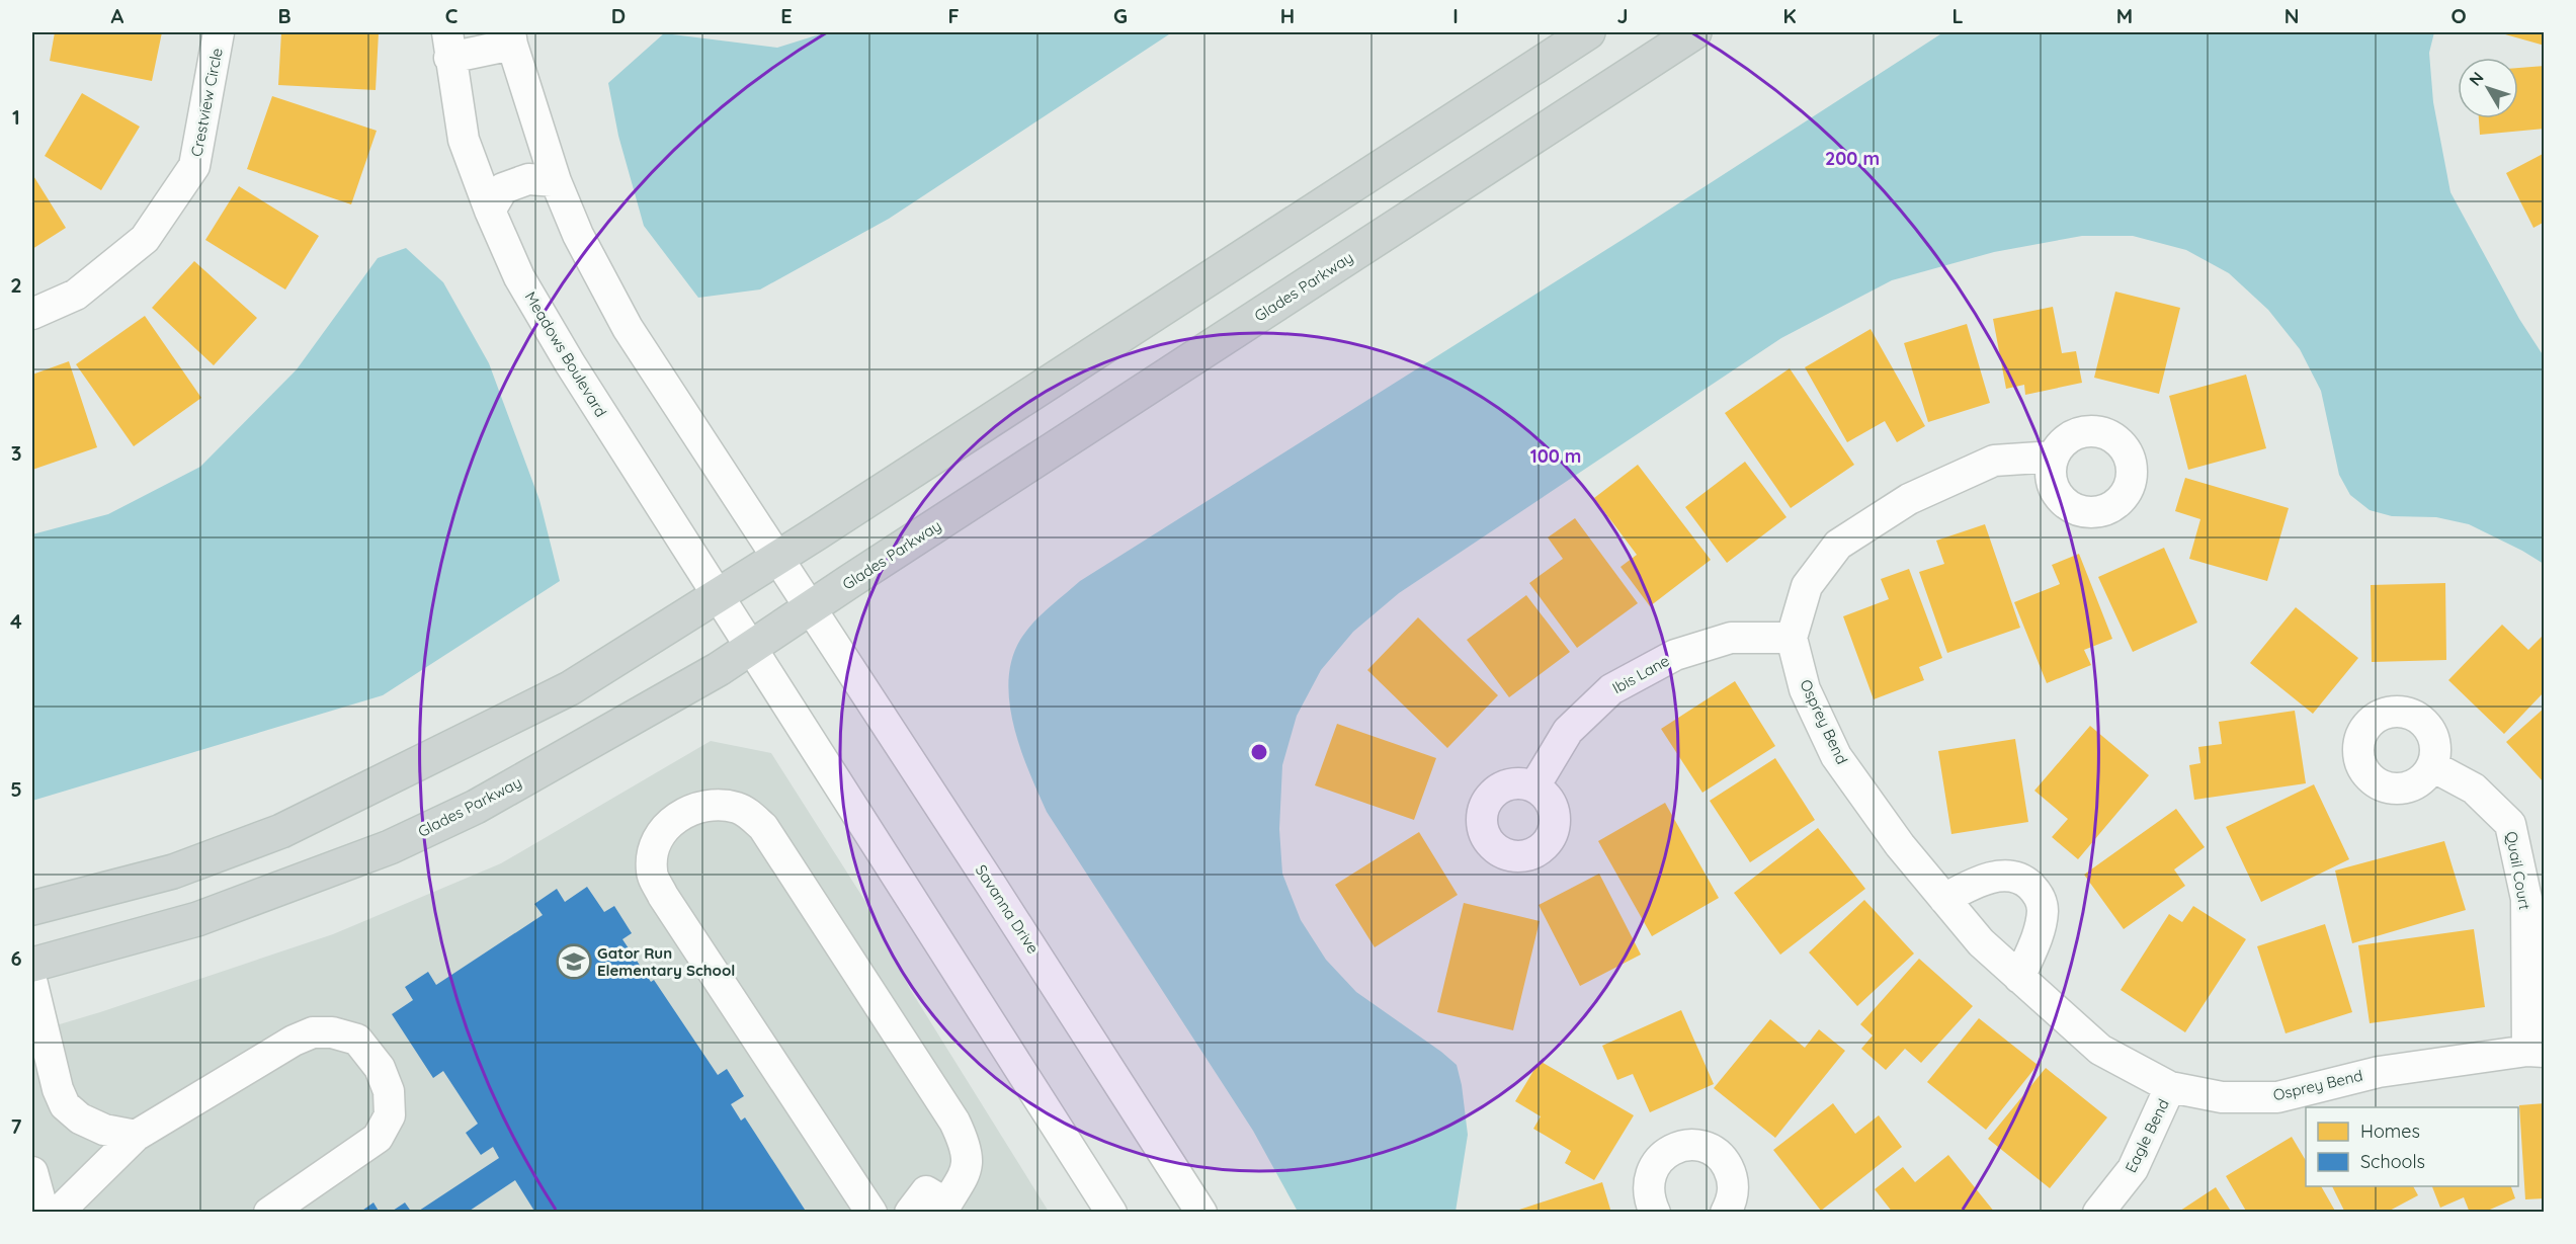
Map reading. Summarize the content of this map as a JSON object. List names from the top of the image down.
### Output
{
  "streets": {
    "main road": ["Glades Parkway"],
    "street": [
      "Crestview Circle",
      "Meadows Boulevard",
      "Ibis Lane",
      "Osprey Bend",
      "Quail Court",
      "Savanna Drive",
      "Eagle Bend"
    ]
  },
  "crossings": [
    ["Glades Parkway", "Meadows Boulevard"],
    ["Glades Parkway", "Savanna Drive"],
    ["Ibis Lane", "Osprey Bend"],
    ["Osprey Bend", "Quail Court"],
    ["Osprey Bend", "Eagle Bend"]
  ],
  "places": {
    "school or university": ["Gator Run Elementary School"]
  },
  "legend": ["Homes", "Schools"],
  "north": "top left",
  "grid": {
    "columns": [
      "A",
      "B",
      "C",
      "D",
      "E",
      "F",
      "G",
      "H",
      "I",
      "J",
      "K",
      "L",
      "M",
      "N",
      "O"
    ],
    "rows": [
      "1",
      "2",
      "3",
      "4",
      "5",
      "6",
      "7"
    ]
  },
  "rings": ["200 m", "100 m"]
}
